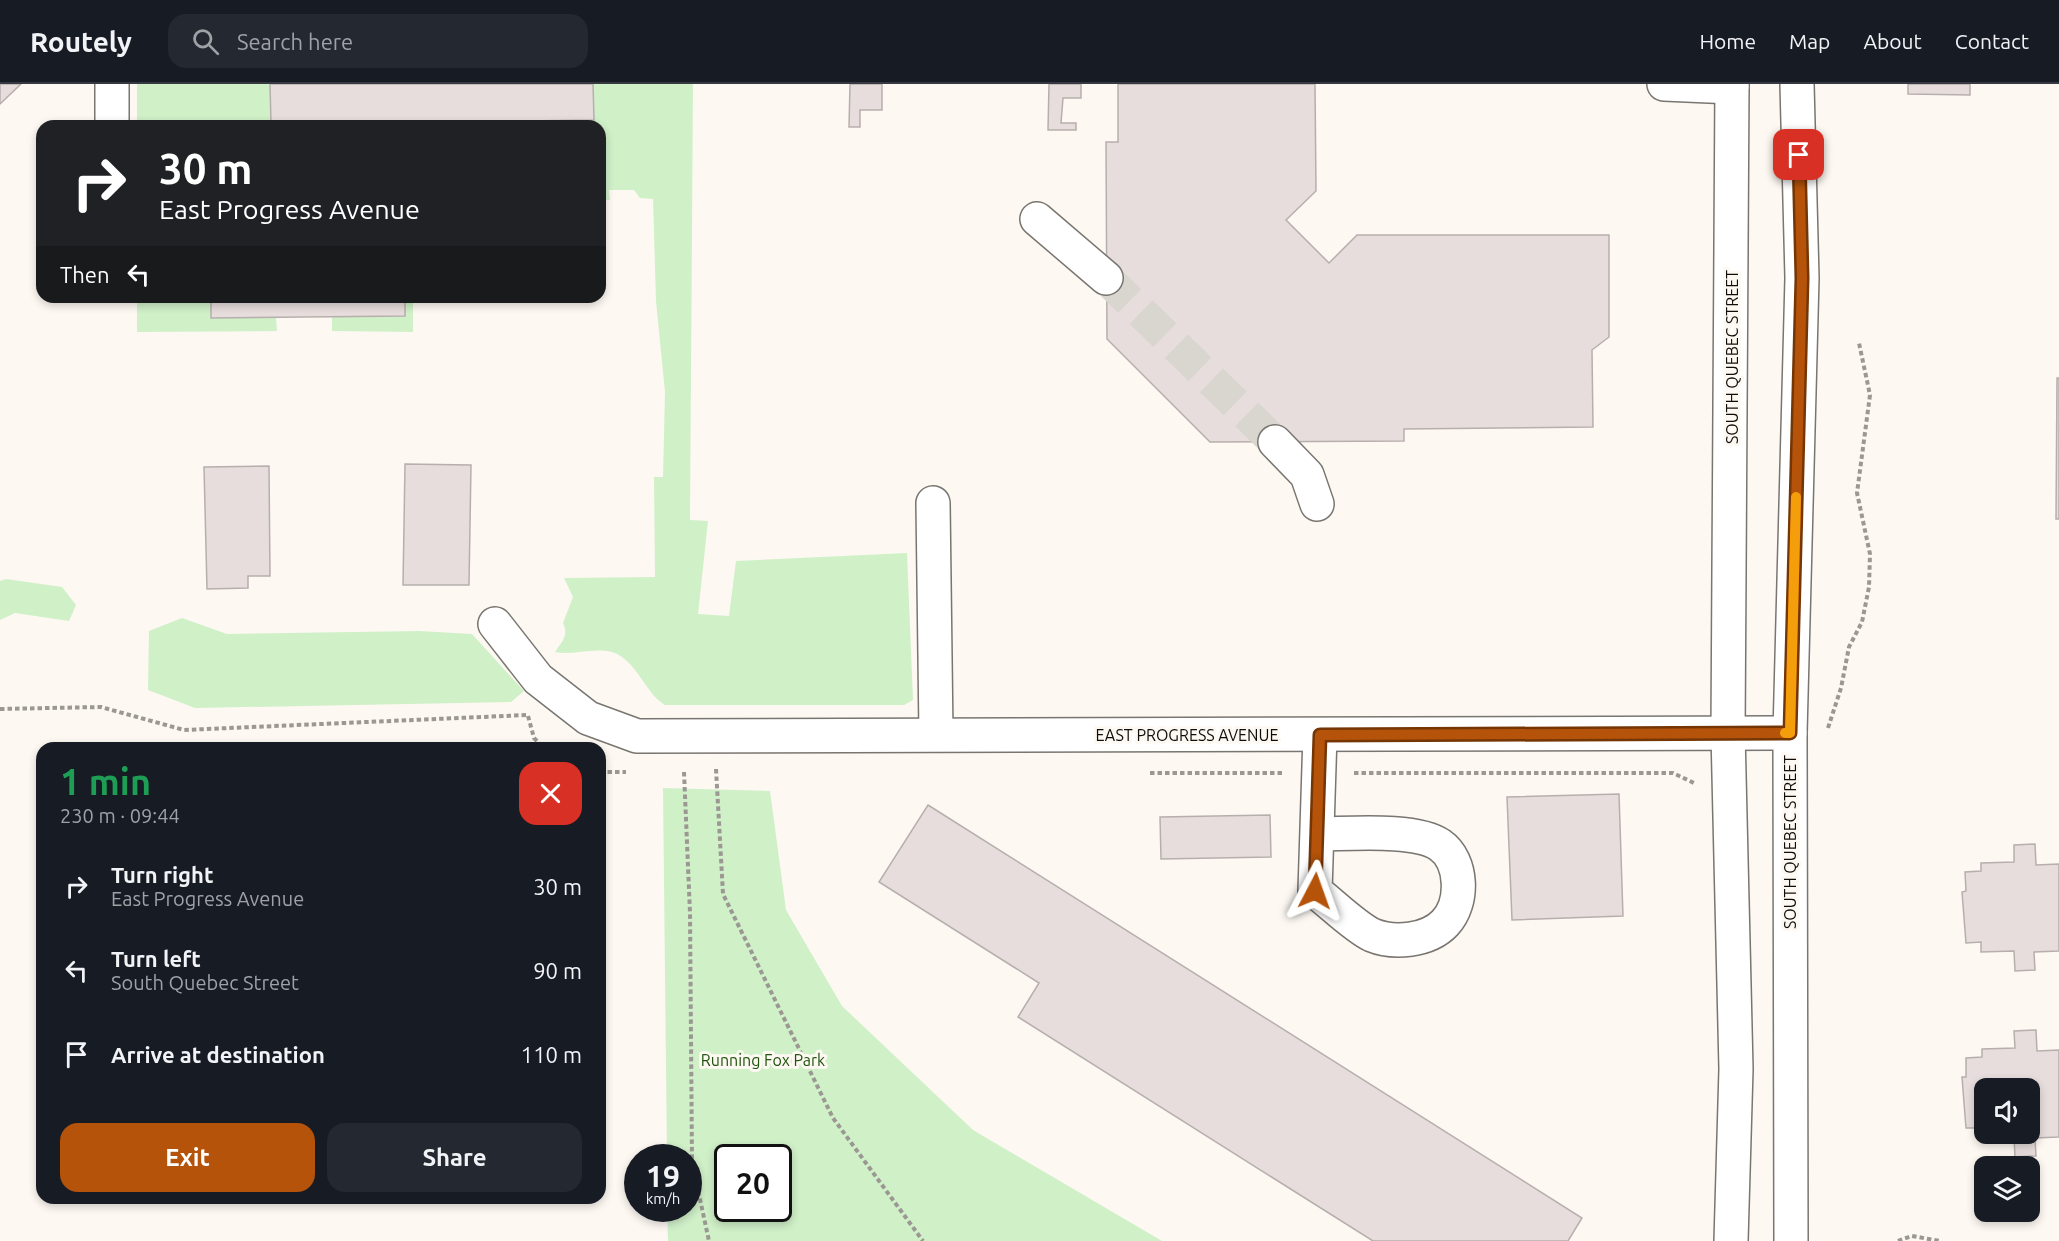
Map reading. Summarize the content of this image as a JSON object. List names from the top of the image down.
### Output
{
  "streets": {
    "main road": ["SOUTH QUEBEC STREET", "EAST PROGRESS AVENUE"]
  },
  "crossings": [
    ["SOUTH QUEBEC STREET", "EAST PROGRESS AVENUE"]
  ],
  "parks": ["Running Fox Park"],
  "page": {
    "header": "Routely",
    "search": "Search here",
    "nav": [
      "Home",
      "Map",
      "About",
      "Contact"
    ],
    "turn": ["30 m", "East Progress Avenue"],
    "then": "Then",
    "heading": ["1 min", "230 m · 09:44"],
    "list": [
      {
        "name": "Turn right",
        "note": "East Progress Avenue",
        "value": "30 m"
      },
      {
        "name": "Turn left",
        "note": "South Quebec Street",
        "value": "90 m"
      },
      {
        "name": "Arrive at destination",
        "value": "110 m"
      }
    ],
    "buttons": ["Exit", "Share"],
    "speed": "19 km/h",
    "limit": "20"
  }
}
